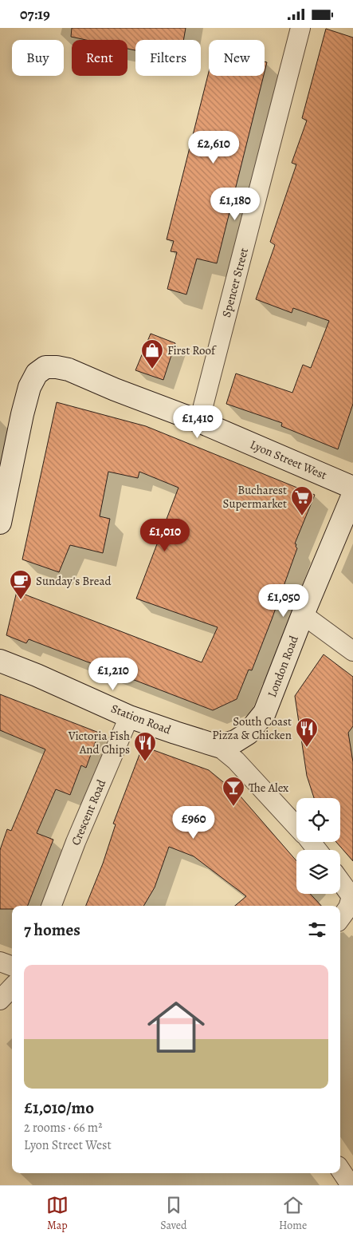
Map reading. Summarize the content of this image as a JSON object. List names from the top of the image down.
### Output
{
  "streets": {
    "street": [
      "Spencer Street",
      "Lyon Street West",
      "London Road",
      "Station Road",
      "Crescent Road"
    ]
  },
  "crossings": [
    ["Spencer Street", "Lyon Street West"],
    ["London Road", "Station Road"],
    ["Station Road", "Crescent Road"]
  ],
  "places": {
    "shop": ["First Roof"],
    "supermarket": ["Bucharest Supermarket"],
    "cafe": ["Sunday's Bread"],
    "restaurant": ["South Coast Pizza & Chicken", "Victoria Fish And Chips"],
    "bar": ["The Alex"]
  },
  "page": {
    "status": "07:19",
    "chip": [
      "Buy",
      "Rent",
      "Filters",
      "New"
    ],
    "price": [
      "£2,610",
      "£1,180",
      "£1,410",
      "£1,010",
      "£1,050",
      "£1,210",
      "£960"
    ],
    "heading": "7 homes",
    "list": [
      {
        "name": "£1,010/mo",
        "note": "2 rooms · 66 m² · Lyon Street West"
      }
    ],
    "tabs": ["Map", "Saved", "Home"]
  }
}
